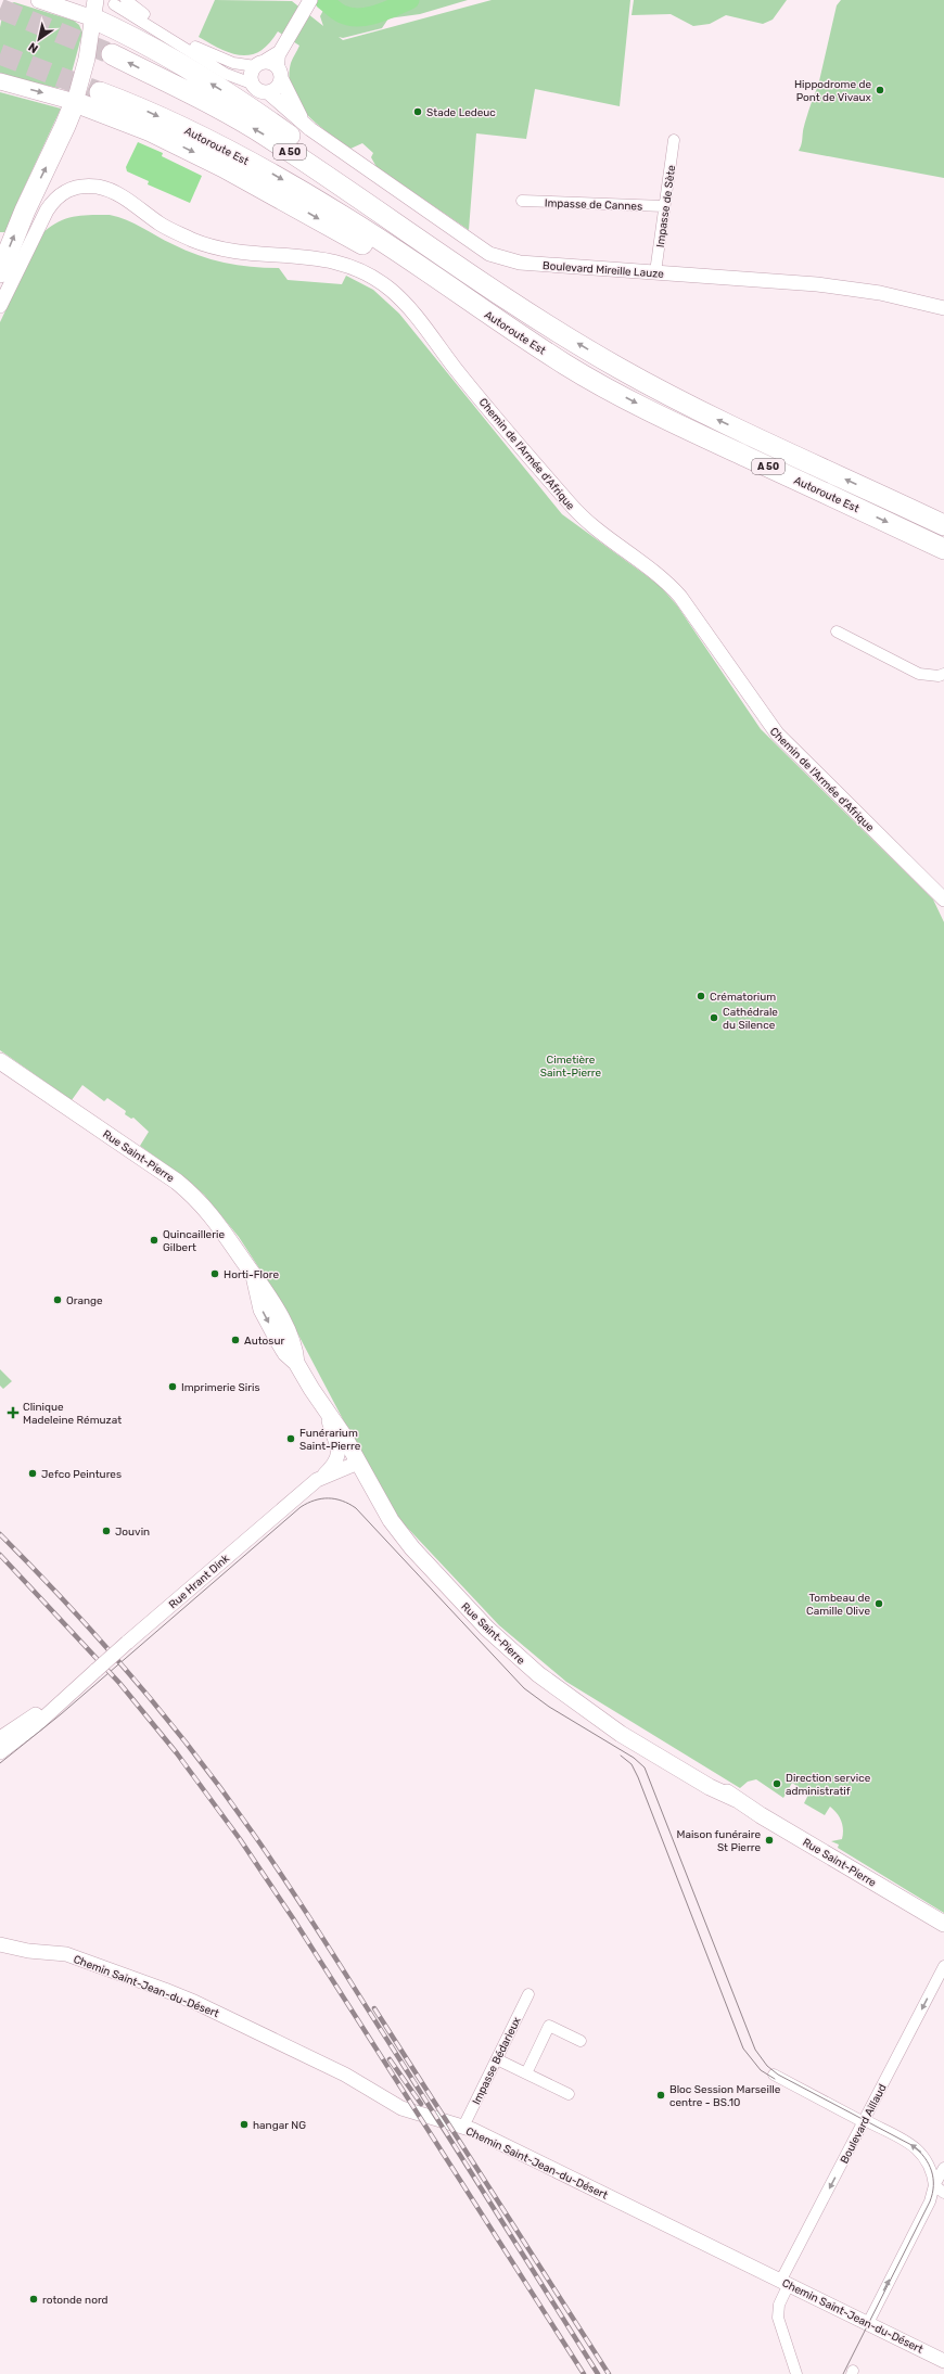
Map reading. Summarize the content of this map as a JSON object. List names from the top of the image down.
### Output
{
  "streets": {
    "highway": ["Autoroute Est", "A 50"],
    "main road": ["Rue Saint-Pierre"],
    "street": [
      "Impasse de Cannes",
      "Impasse de Sète",
      "Boulevard Mireille Lauze",
      "Chemin de l'Armée d'Afrique",
      "Rue Hrant Dink",
      "Chemin Saint-Jean-du-Désert",
      "Impasse Bédarieux",
      "Boulevard Aillaud"
    ]
  },
  "crossings": [
    ["Impasse de Cannes", "Impasse de Sète"],
    ["Impasse de Sète", "Boulevard Mireille Lauze"],
    ["Rue Saint-Pierre", "Rue Hrant Dink"],
    ["Chemin Saint-Jean-du-Désert", "Impasse Bédarieux"],
    ["Chemin Saint-Jean-du-Désert", "Boulevard Aillaud"]
  ],
  "parks": ["Cimetière Saint-Pierre"],
  "places": {
    "other": [
      "Hippodrome de Pont de Vivaux",
      "Stade Ledeuc",
      "Crématorium",
      "Cathédrale du Silence",
      "Quincaillerie Gilbert",
      "Horti-Flore",
      "Orange",
      "Autosur",
      "Imprimerie Siris",
      "Funérarium Saint-Pierre",
      "Jefco Peintures",
      "Jouvin",
      "Tombeau de Camille Olive",
      "Direction service administratif",
      "Maison funéraire St Pierre",
      "Bloc Session Marseille centre - BS.10",
      "hangar NG",
      "rotonde nord"
    ],
    "health": ["Clinique Madeleine Rémuzat"]
  },
  "north": "bottom left"
}
